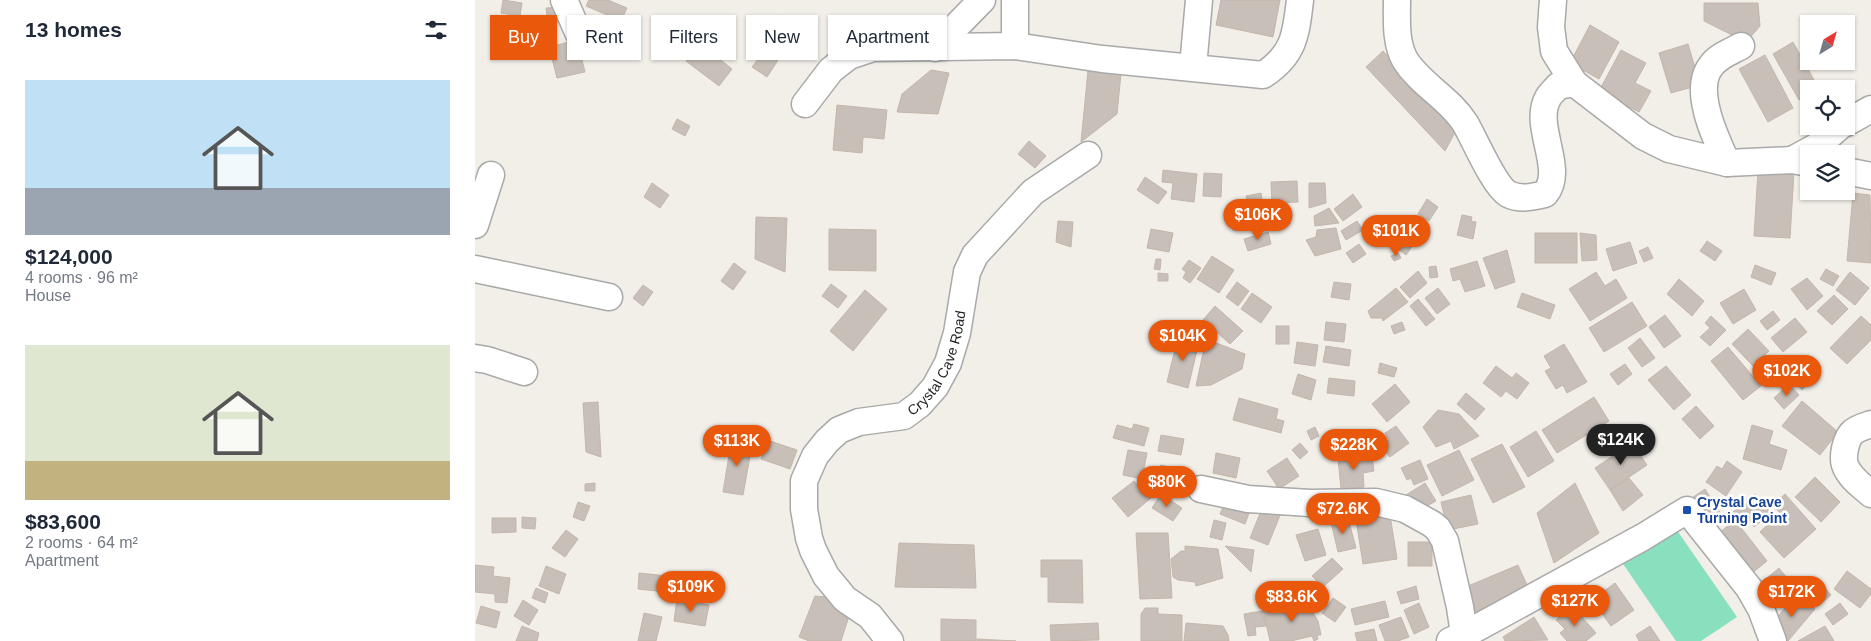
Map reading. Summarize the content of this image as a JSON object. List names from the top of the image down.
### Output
{
  "streets": {
    "street": ["Crystal Cave Road"]
  },
  "places": {
    "transit": ["Crystal Cave Turning Point"]
  },
  "north": "top right",
  "page": {
    "heading": "13 homes",
    "chip": [
      "Buy",
      "Rent",
      "Filters",
      "New",
      "Apartment"
    ],
    "list": [
      {
        "name": "$124,000",
        "note": "4 rooms · 96 m² · House"
      },
      {
        "name": "$83,600",
        "note": "2 rooms · 64 m² · Apartment"
      }
    ],
    "price": [
      "$106K",
      "$101K",
      "$104K",
      "$102K",
      "$124K",
      "$113K",
      "$228K",
      "$80K",
      "$72.6K",
      "$109K",
      "$172K",
      "$83.6K",
      "$127K"
    ]
  }
}
